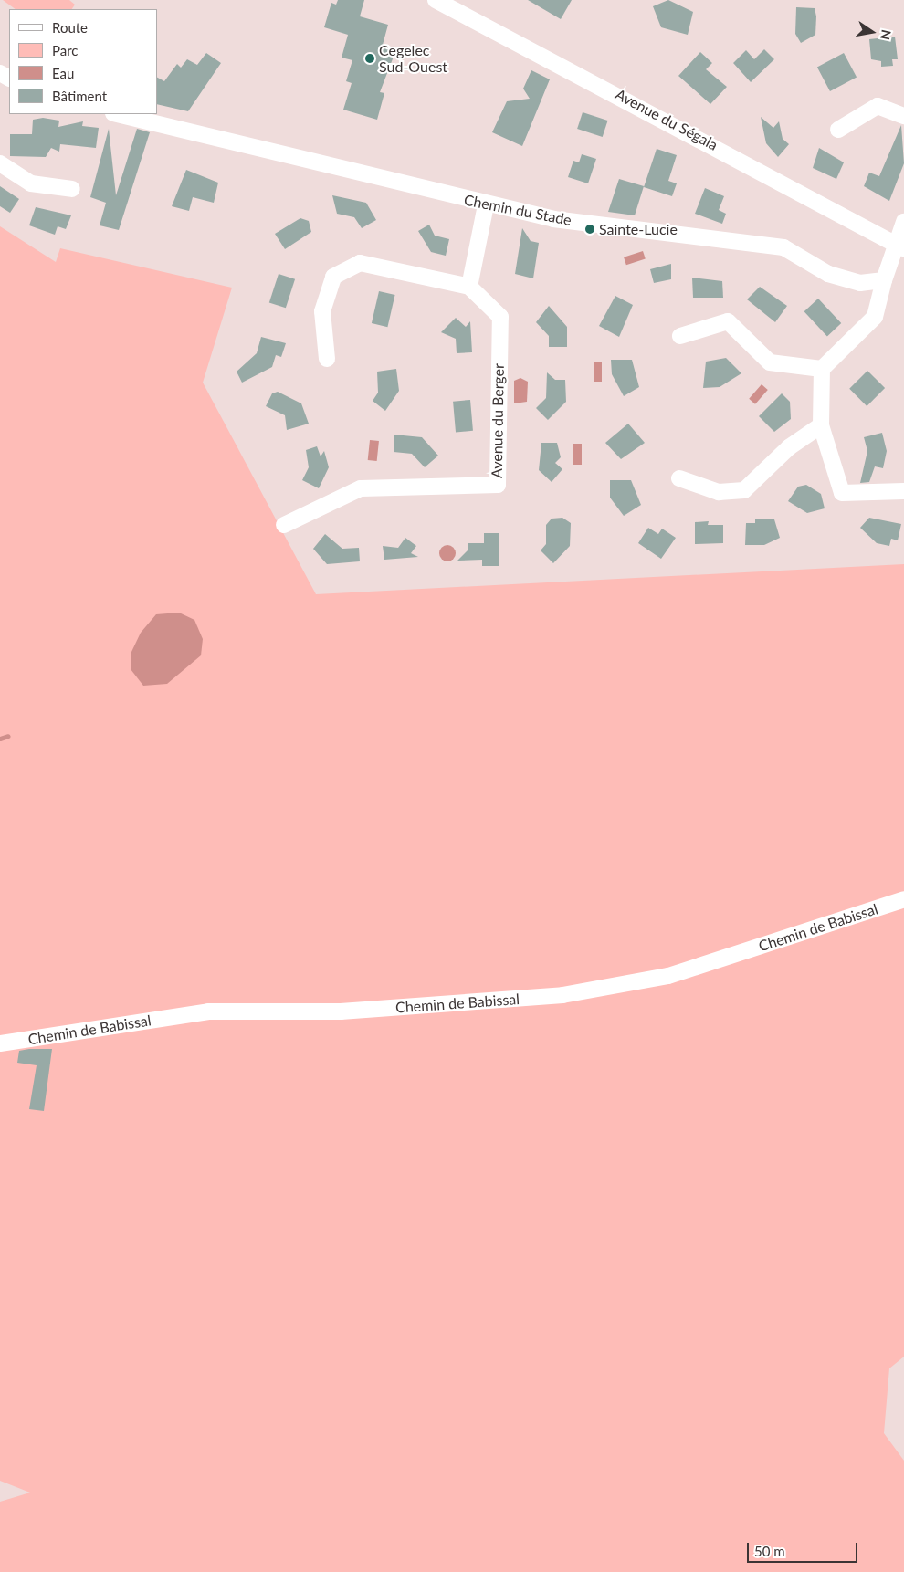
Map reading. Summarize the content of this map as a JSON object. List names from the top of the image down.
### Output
{
  "streets": {
    "street": [
      "Avenue du Ségala",
      "Chemin du Stade",
      "Avenue du Berger",
      "Chemin de Babissal"
    ]
  },
  "places": ["Cegelec Sud-Ouest", "Sainte-Lucie"],
  "legend": [
    "Route",
    "Parc",
    "Eau",
    "Bâtiment"
  ],
  "scale_bar": "50 m",
  "north": "right"
}
